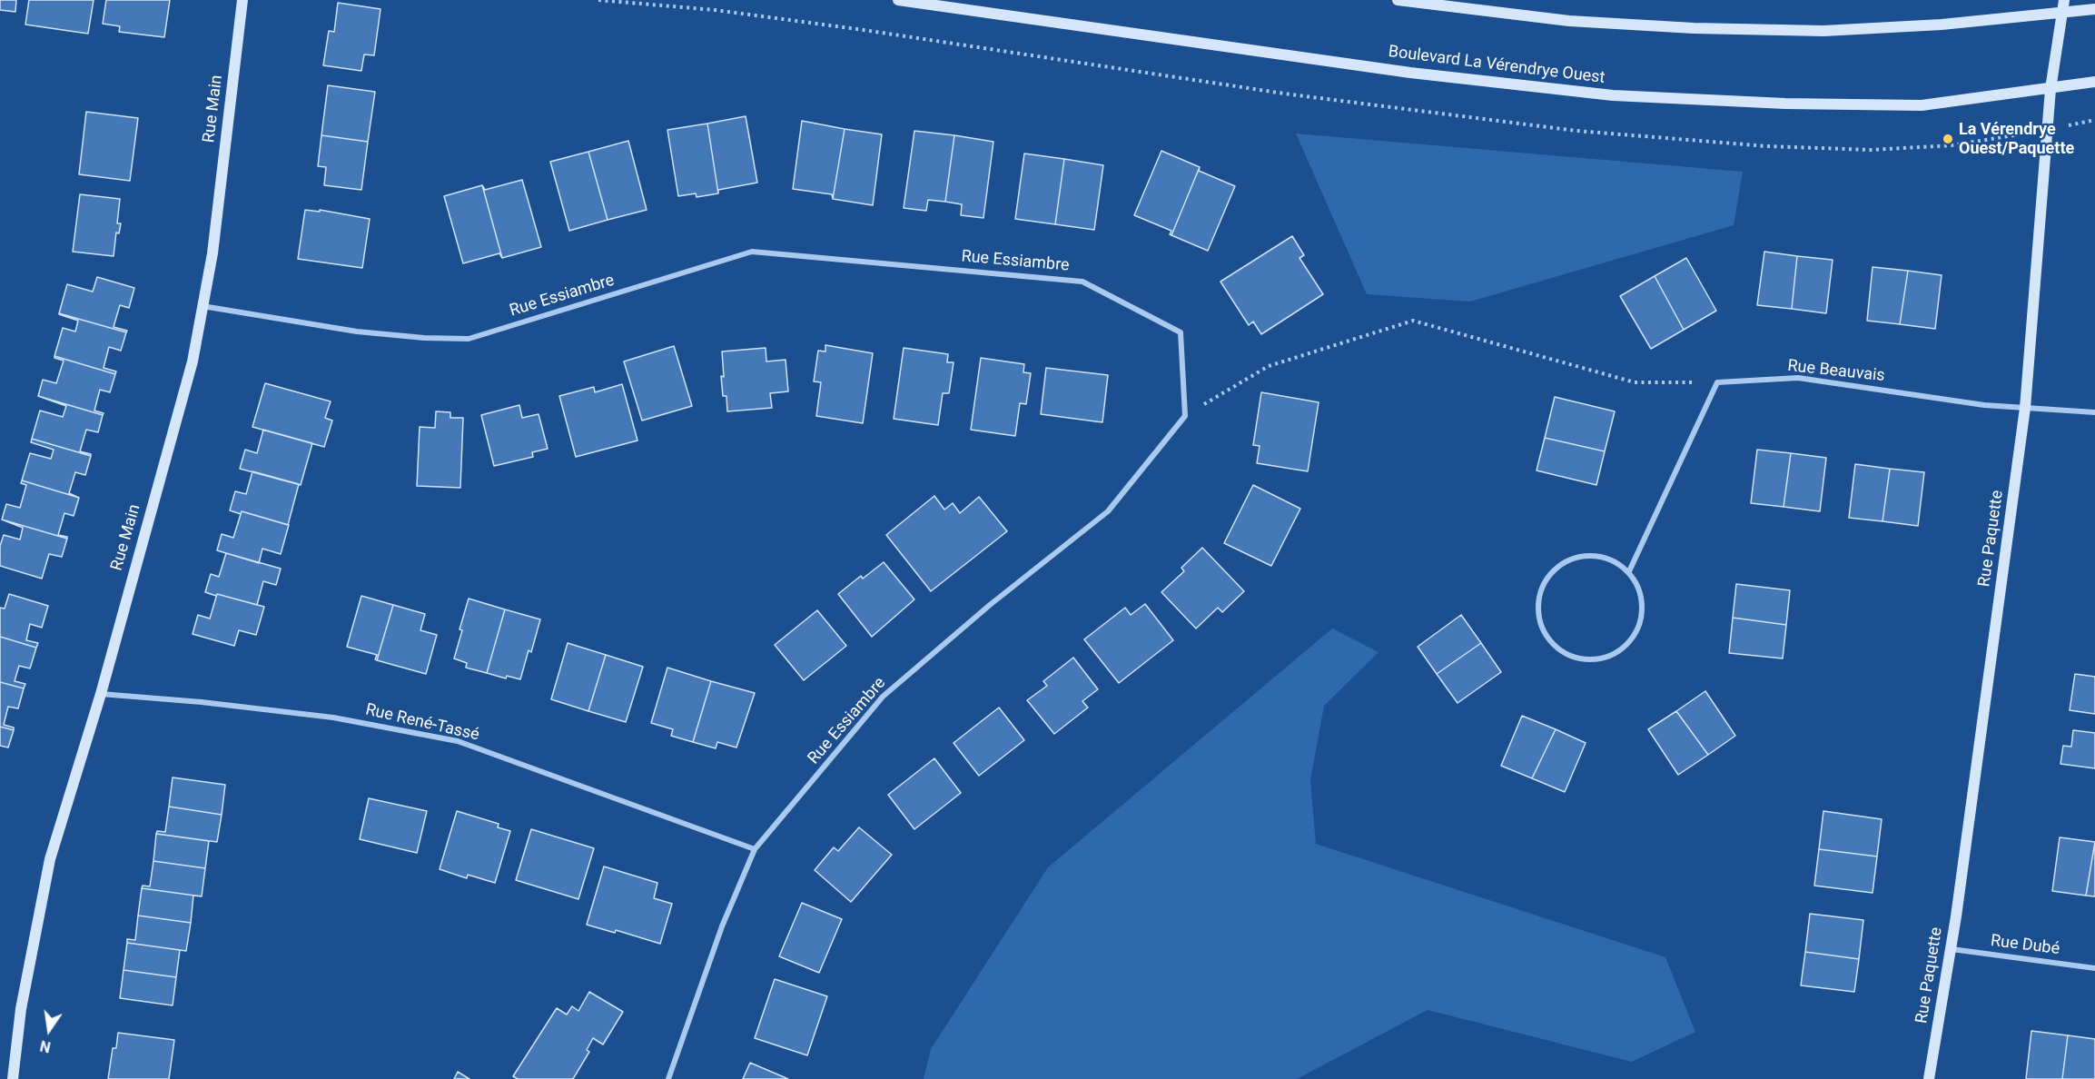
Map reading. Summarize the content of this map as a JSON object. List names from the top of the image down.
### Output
{
  "streets": {
    "street": [
      "Boulevard La Vérendrye Ouest",
      "Rue Main",
      "Rue Essiambre",
      "Rue Beauvais",
      "Rue Paquette",
      "Rue René-Tassé",
      "Rue Dubé"
    ]
  },
  "crossings": [
    ["Boulevard La Vérendrye Ouest", "Rue Paquette"],
    ["Rue Main", "Rue Essiambre"],
    ["Rue Main", "Rue René-Tassé"],
    ["Rue Essiambre", "Rue René-Tassé"],
    ["Rue Beauvais", "Rue Paquette"],
    ["Rue Paquette", "Rue Dubé"]
  ],
  "places": ["La Vérendrye Ouest/Paquette"],
  "north": "bottom"
}
